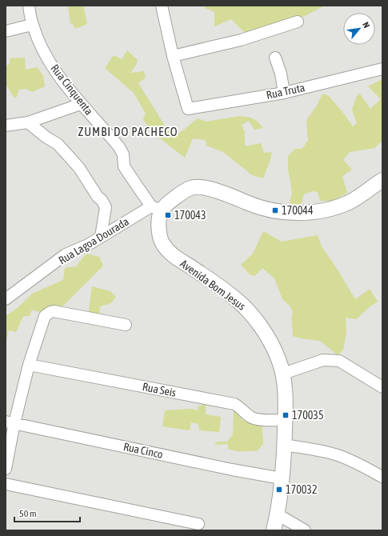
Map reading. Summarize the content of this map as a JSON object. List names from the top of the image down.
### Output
{
  "streets": {
    "main road": ["Avenida Bom Jesus"],
    "street": [
      "Rua Cinquenta",
      "Rua Truta",
      "Rua Lagoa Dourada",
      "Rua Seis",
      "Rua Cinco"
    ]
  },
  "crossings": [
    ["Rua Cinquenta", "Rua Lagoa Dourada"],
    ["Rua Cinquenta", "Avenida Bom Jesus"],
    ["Rua Lagoa Dourada", "Avenida Bom Jesus"],
    ["Avenida Bom Jesus", "Rua Seis"],
    ["Avenida Bom Jesus", "Rua Cinco"]
  ],
  "districts": ["ZUMBI DO PACHECO"],
  "places": {
    "transit": [
      "170044",
      "170043",
      "170035",
      "170032"
    ]
  },
  "scale_bar": "50 m",
  "north": "top right"
}
